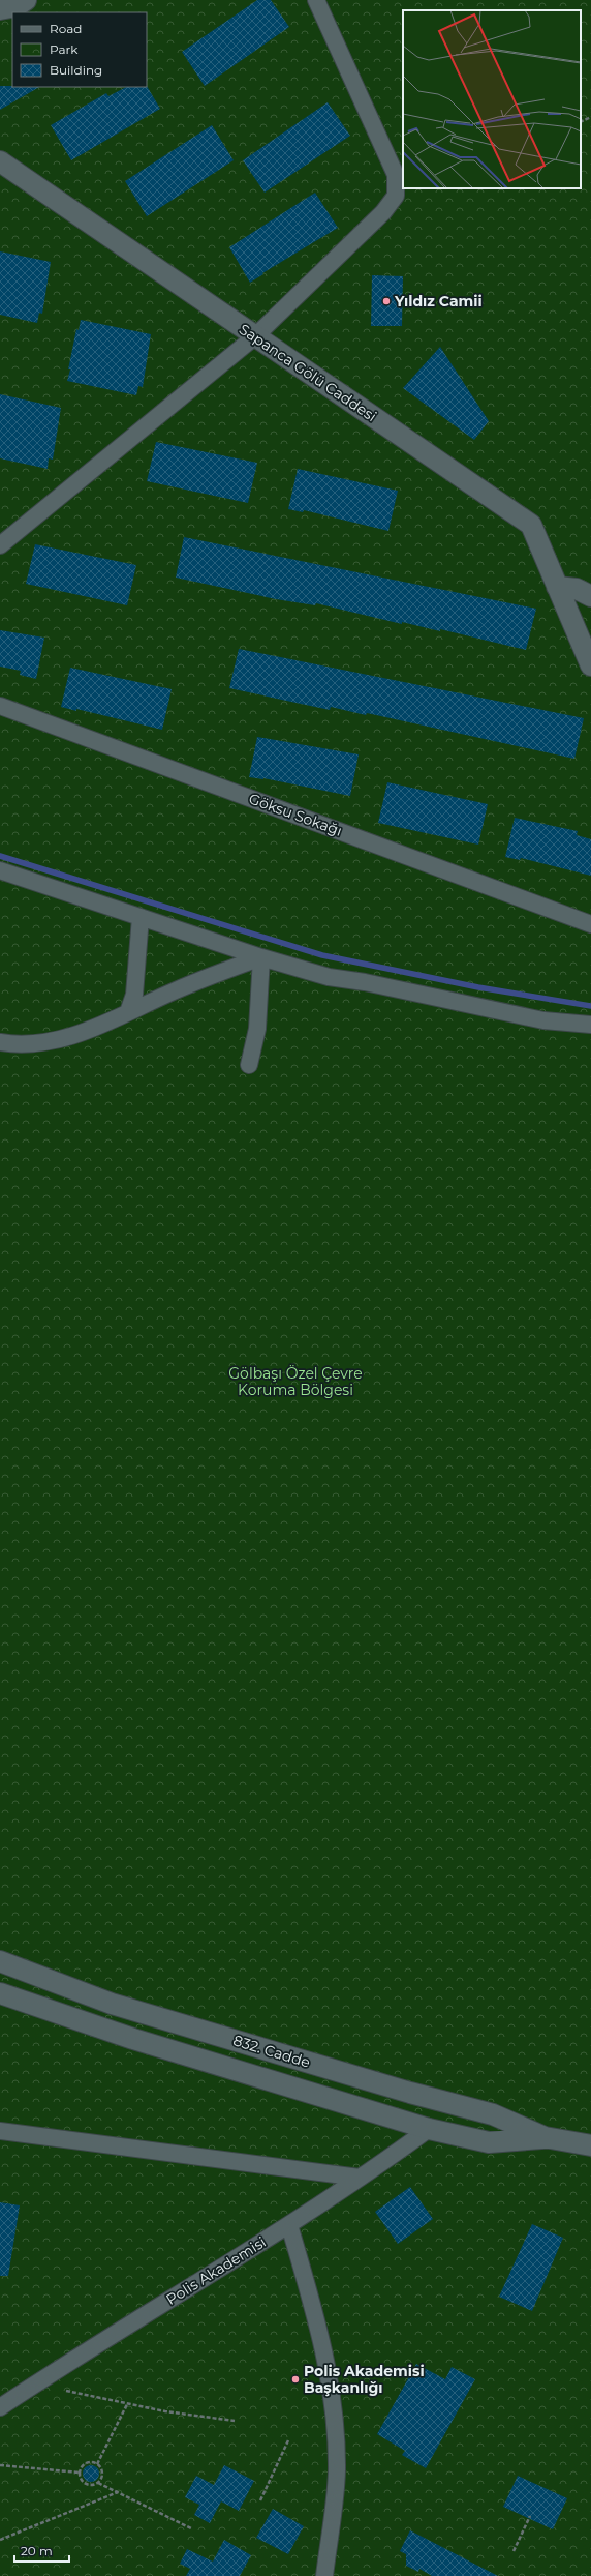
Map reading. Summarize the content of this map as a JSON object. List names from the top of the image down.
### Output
{
  "streets": {
    "street": [
      "Sapanca Gölü Caddesi",
      "Göksu Sokağı",
      "832. Cadde",
      "Polis Akademisi"
    ]
  },
  "crossings": [
    ["832. Cadde", "Polis Akademisi"]
  ],
  "parks": ["Gölbaşı Özel Çevre Koruma Bölgesi"],
  "places": ["Yıldız Camii", "Polis Akademisi Başkanlığı"],
  "legend": ["Road", "Park", "Building"],
  "scale_bar": "20 m"
}
